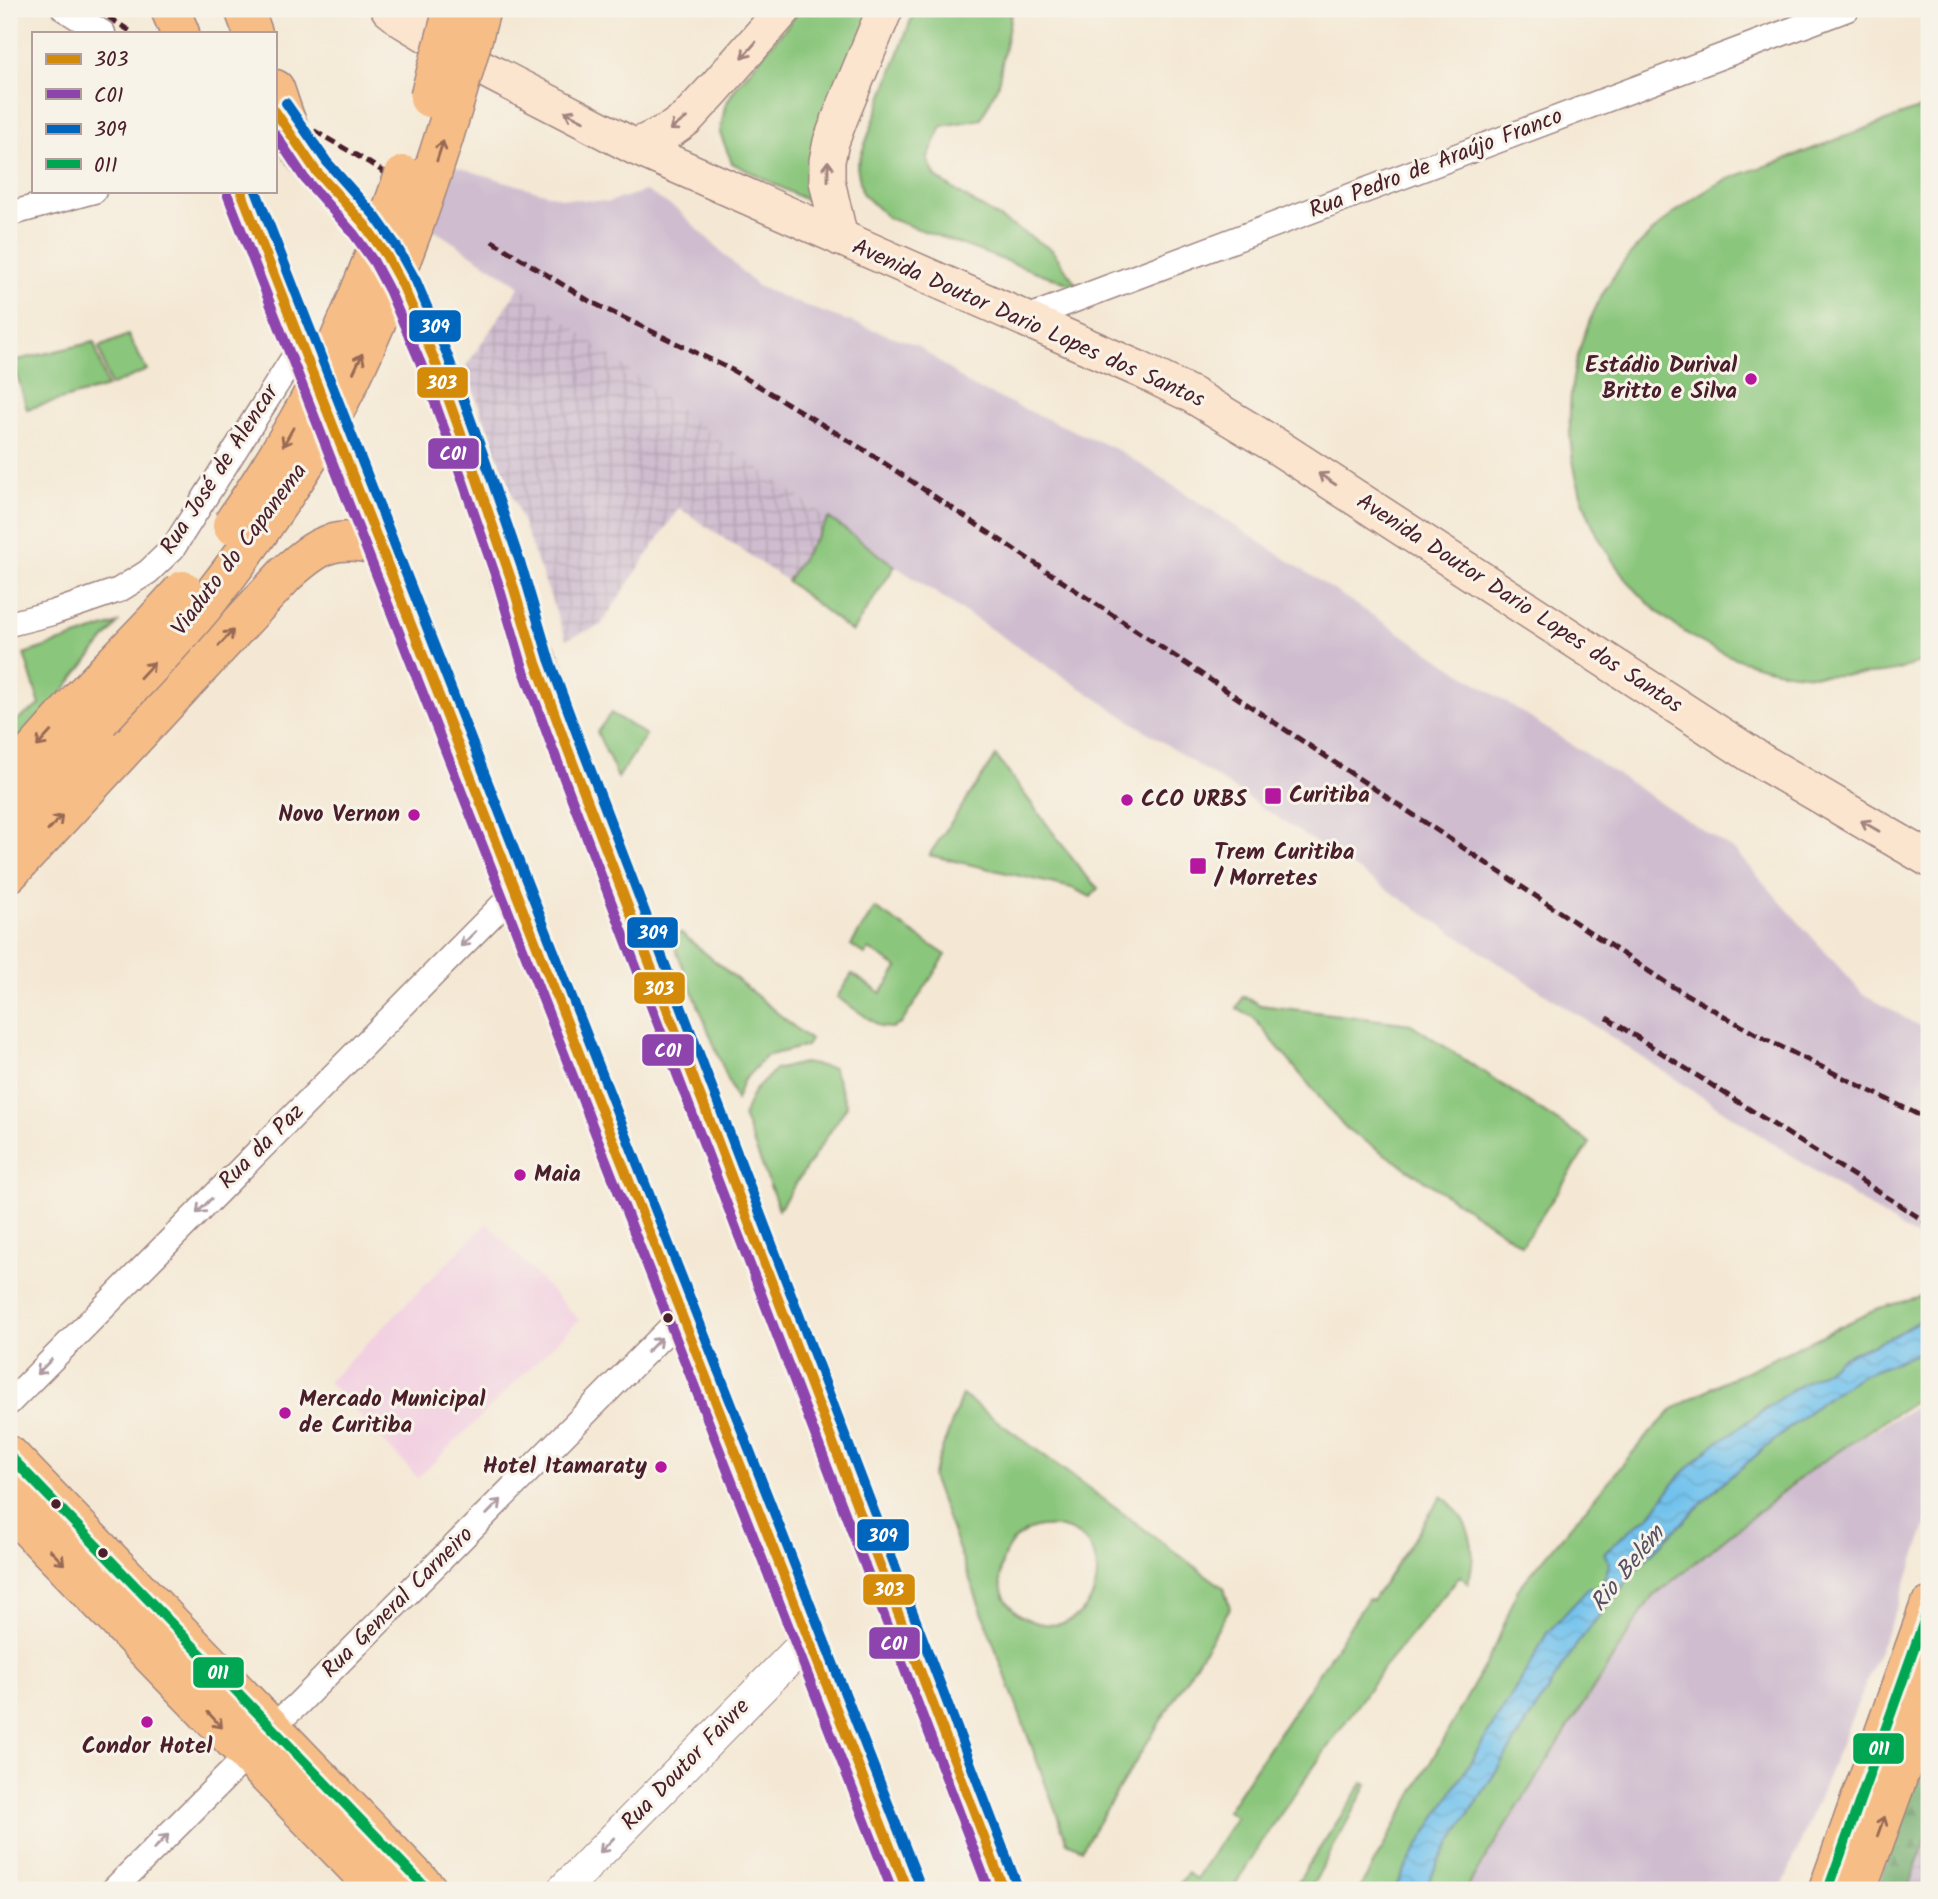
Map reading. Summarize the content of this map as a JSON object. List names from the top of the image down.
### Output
{
  "streets": {
    "main road": ["Avenida Doutor Dario Lopes dos Santos", "Viaduto do Capanema"],
    "street": [
      "Rua Pedro de Araújo Franco",
      "Rua José de Alencar",
      "Rua da Paz",
      "Rua General Carneiro",
      "Rua Doutor Faivre"
    ]
  },
  "crossings": [
    ["Rua Pedro de Araújo Franco", "Avenida Doutor Dario Lopes dos Santos"]
  ],
  "one_way": [
    "Avenida Doutor Dario Lopes dos Santos",
    "Rua da Paz",
    "Rua General Carneiro",
    "Rua Doutor Faivre"
  ],
  "water": ["Rio Belém"],
  "places": {
    "other": [
      "Estádio Durival Britto e Silva",
      "CCO URBS",
      "Novo Vernon",
      "Maia",
      "Mercado Municipal de Curitiba",
      "Hotel Itamaraty",
      "Condor Hotel"
    ],
    "transit": ["Curitiba", "Trem Curitiba / Morretes"]
  },
  "lines": [
    "transit line 309",
    "transit line 303",
    "transit line C01",
    "transit line 011"
  ],
  "legend": [
    "303",
    "C01",
    "309",
    "011"
  ]
}
